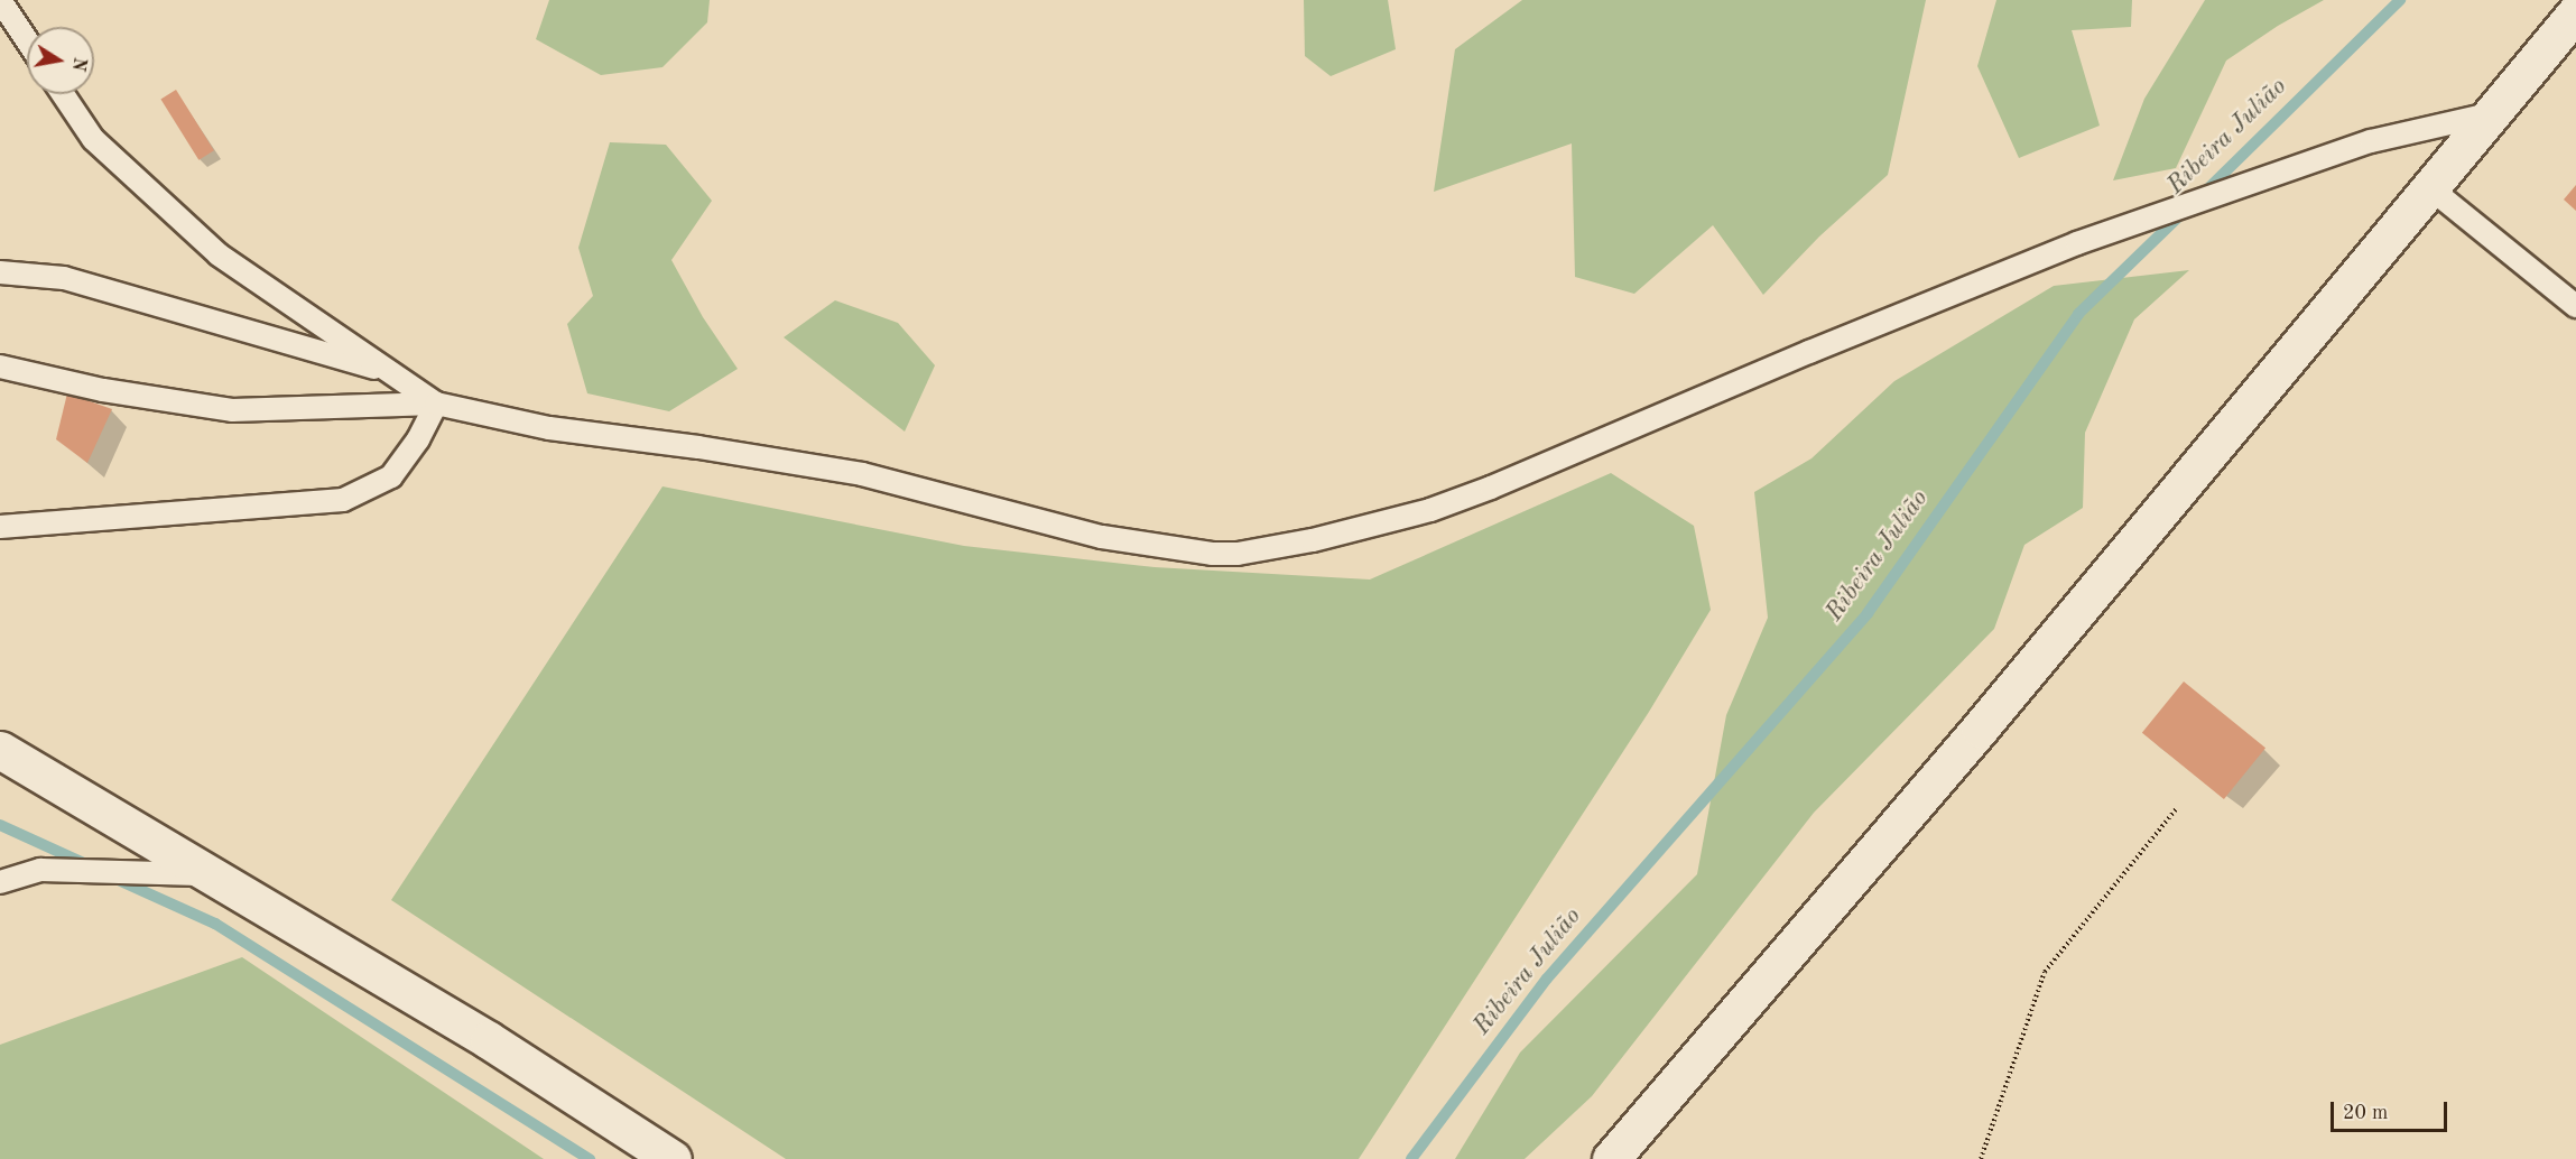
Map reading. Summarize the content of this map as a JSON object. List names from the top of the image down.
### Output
{
  "water": ["Ribeira Julião"],
  "scale_bar": "20 m",
  "north": "right"
}
